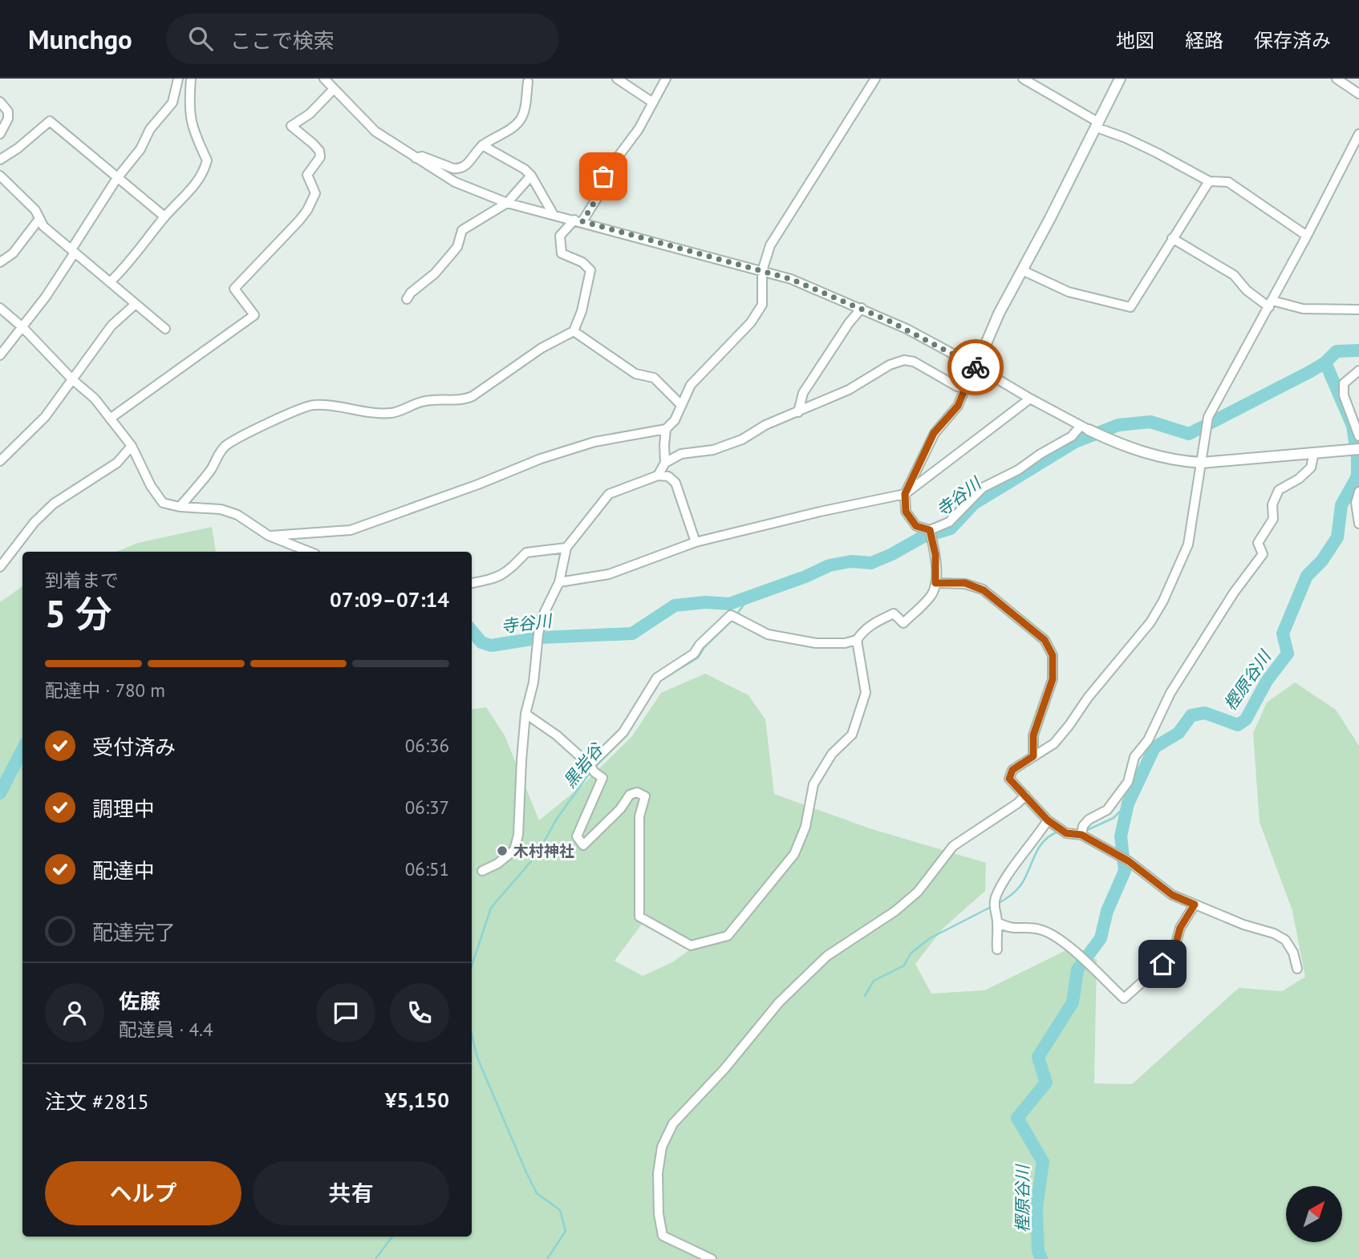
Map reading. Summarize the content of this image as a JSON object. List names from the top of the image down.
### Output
{
  "water": ["寺谷川", "樫原谷川", "黒岩谷"],
  "places": ["木村神社"],
  "north": "top right",
  "page": {
    "header": "Munchgo",
    "search": "ここで検索",
    "nav": ["地図", "経路", "保存済み"],
    "heading": ["5 分", "到着まで", "07:09–07:14"],
    "panel": [
      "佐藤",
      "配達員 · 4.4",
      "注文 #2815",
      "¥5,150"
    ],
    "bar": "配達中 · 780 m",
    "list": [
      ["受付済み", "06:36"],
      ["調理中", "06:37"],
      ["配達中", "06:51"],
      "配達完了"
    ],
    "buttons": ["ヘルプ", "共有"]
  }
}
